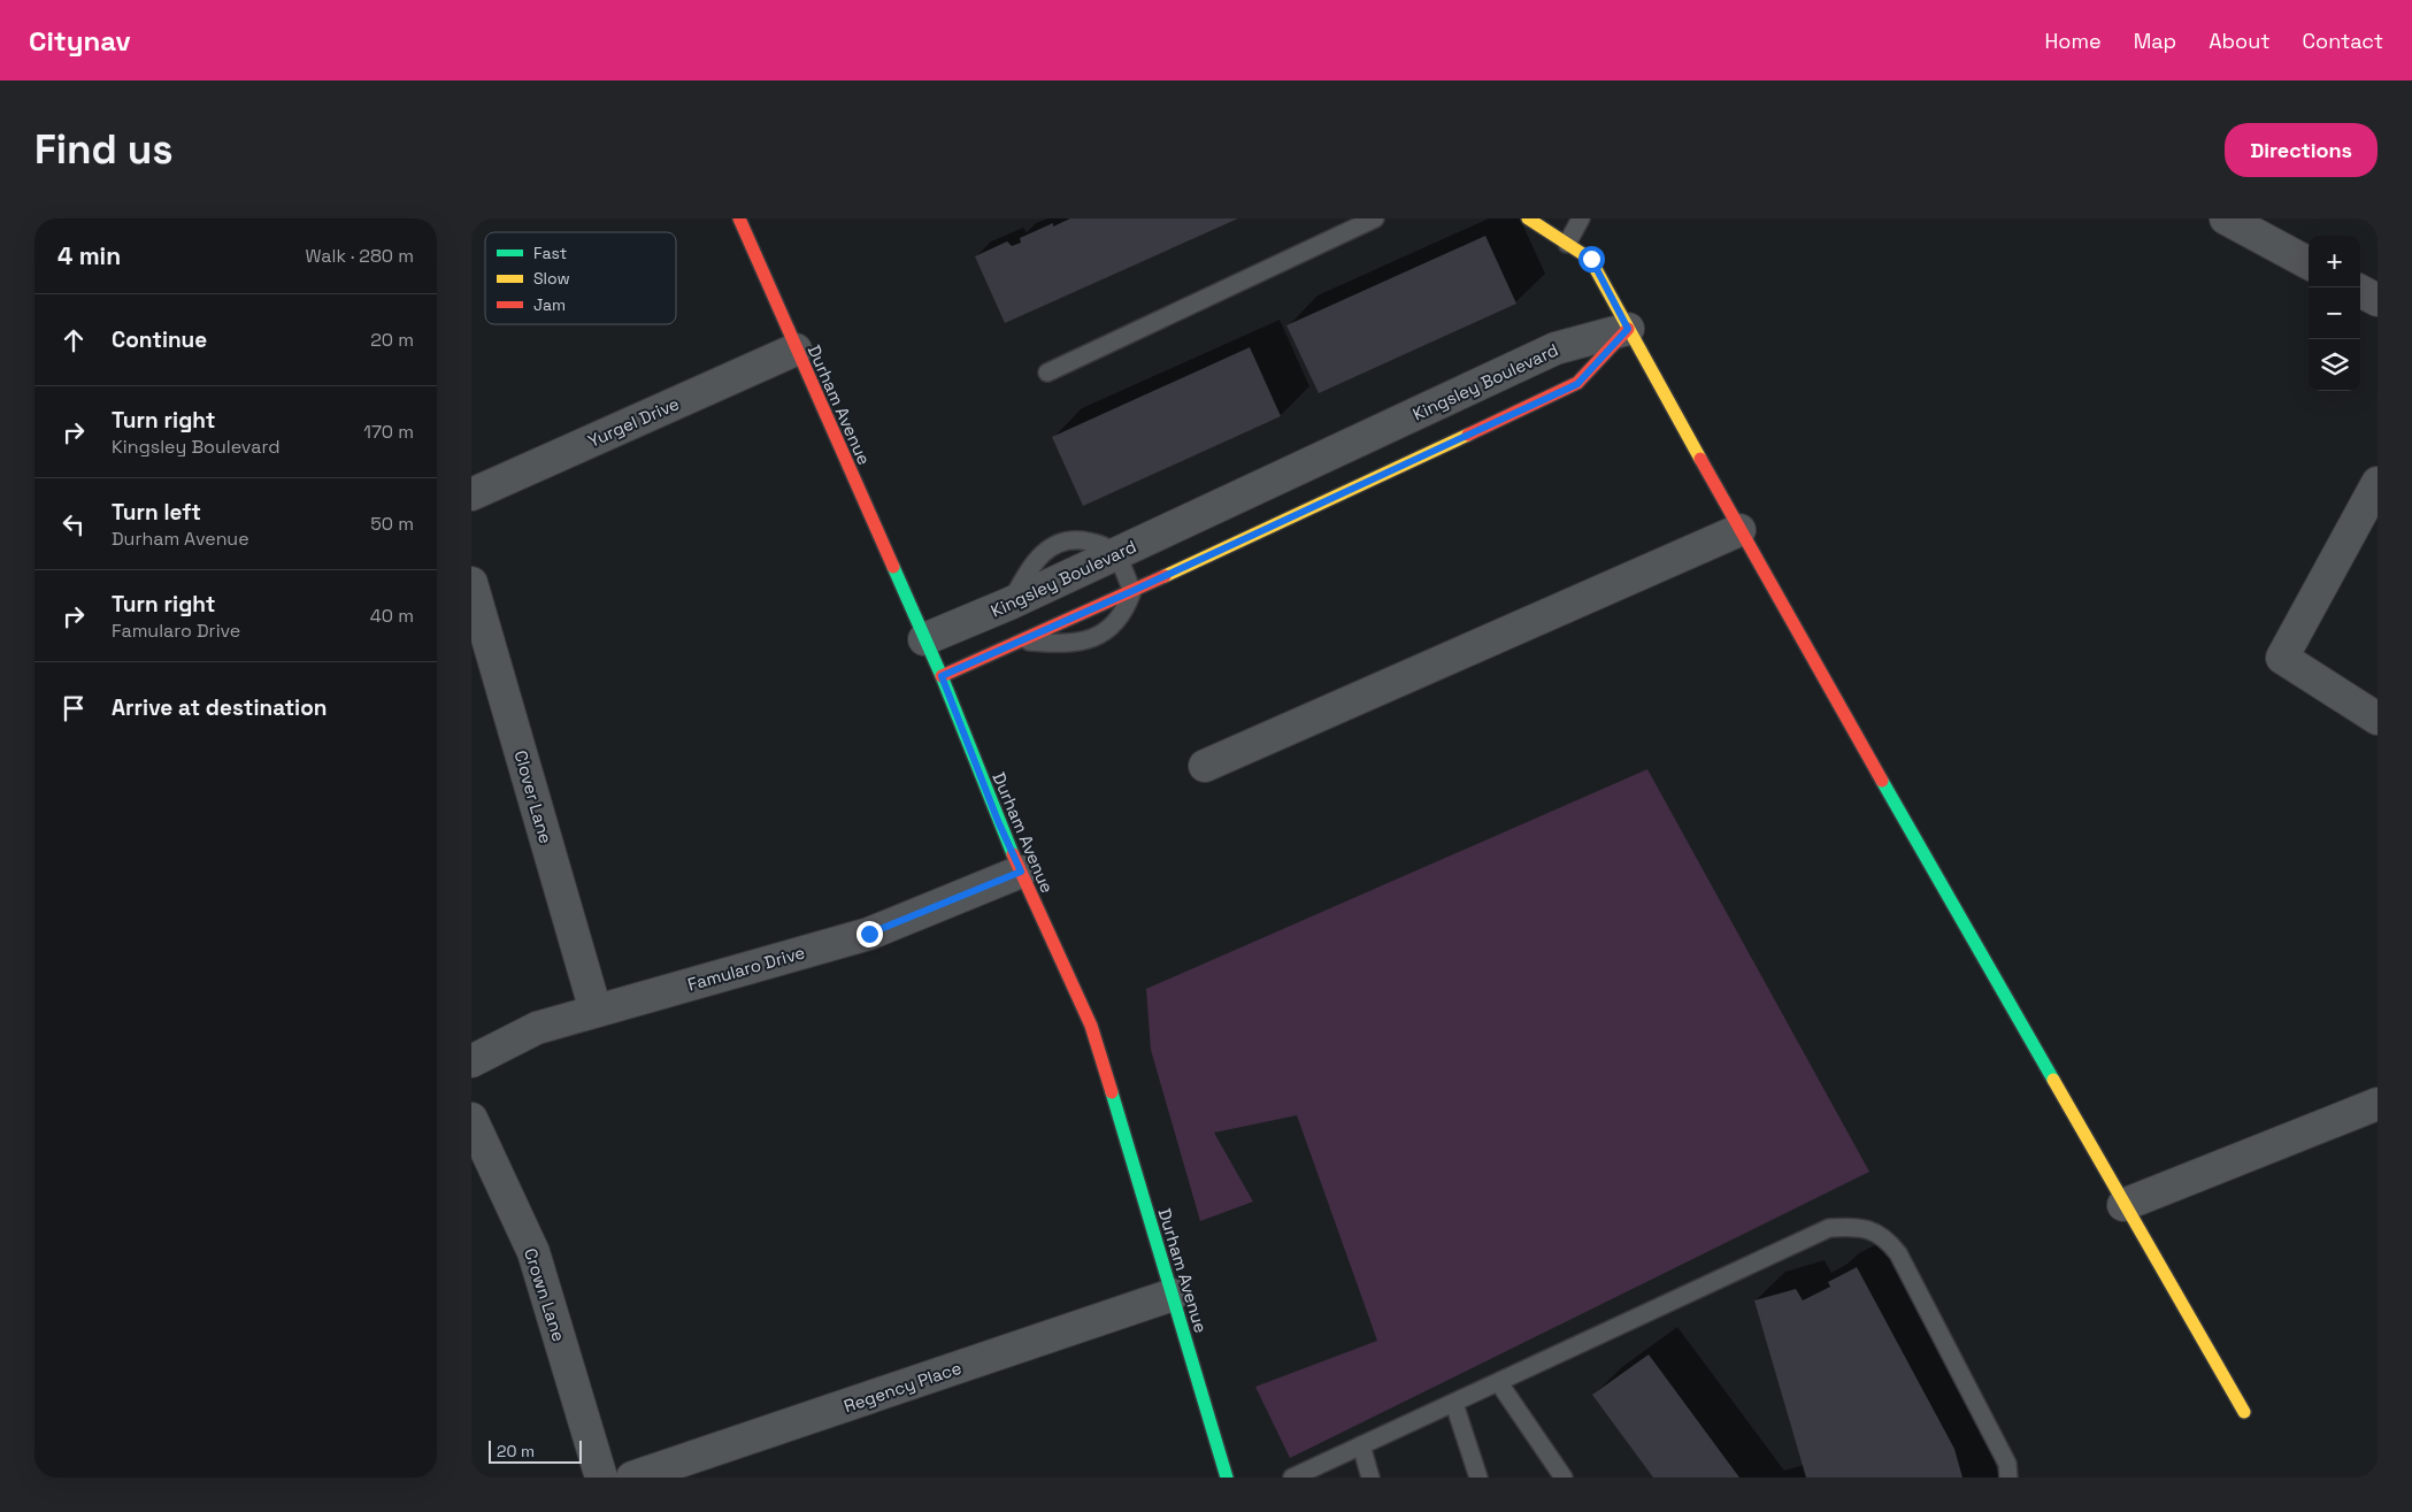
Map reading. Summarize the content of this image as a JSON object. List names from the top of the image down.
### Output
{
  "streets": {
    "street": [
      "Kingsley Boulevard",
      "Durham Avenue",
      "Yurgel Drive",
      "Clover Lane",
      "Famularo Drive",
      "Crown Lane",
      "Regency Place"
    ]
  },
  "crossings": [
    ["Kingsley Boulevard", "Durham Avenue"],
    ["Durham Avenue", "Yurgel Drive"],
    ["Durham Avenue", "Famularo Drive"],
    ["Durham Avenue", "Regency Place"],
    ["Clover Lane", "Famularo Drive"]
  ],
  "legend": ["Fast", "Slow", "Jam"],
  "scale_bar": "20 m",
  "page": {
    "header": "Citynav",
    "nav": [
      "Home",
      "Map",
      "About",
      "Contact"
    ],
    "buttons": "Directions",
    "title": "Find us",
    "heading": ["4 min", "Walk · 280 m"],
    "map_buttons": ["+", "−"],
    "list": [
      ["Continue", "20 m"],
      ["Turn right", "Kingsley Boulevard", "170 m"],
      ["Turn left", "Durham Avenue", "50 m"],
      ["Turn right", "Famularo Drive", "40 m"],
      "Arrive at destination"
    ],
    "scale": "20 m"
  }
}
